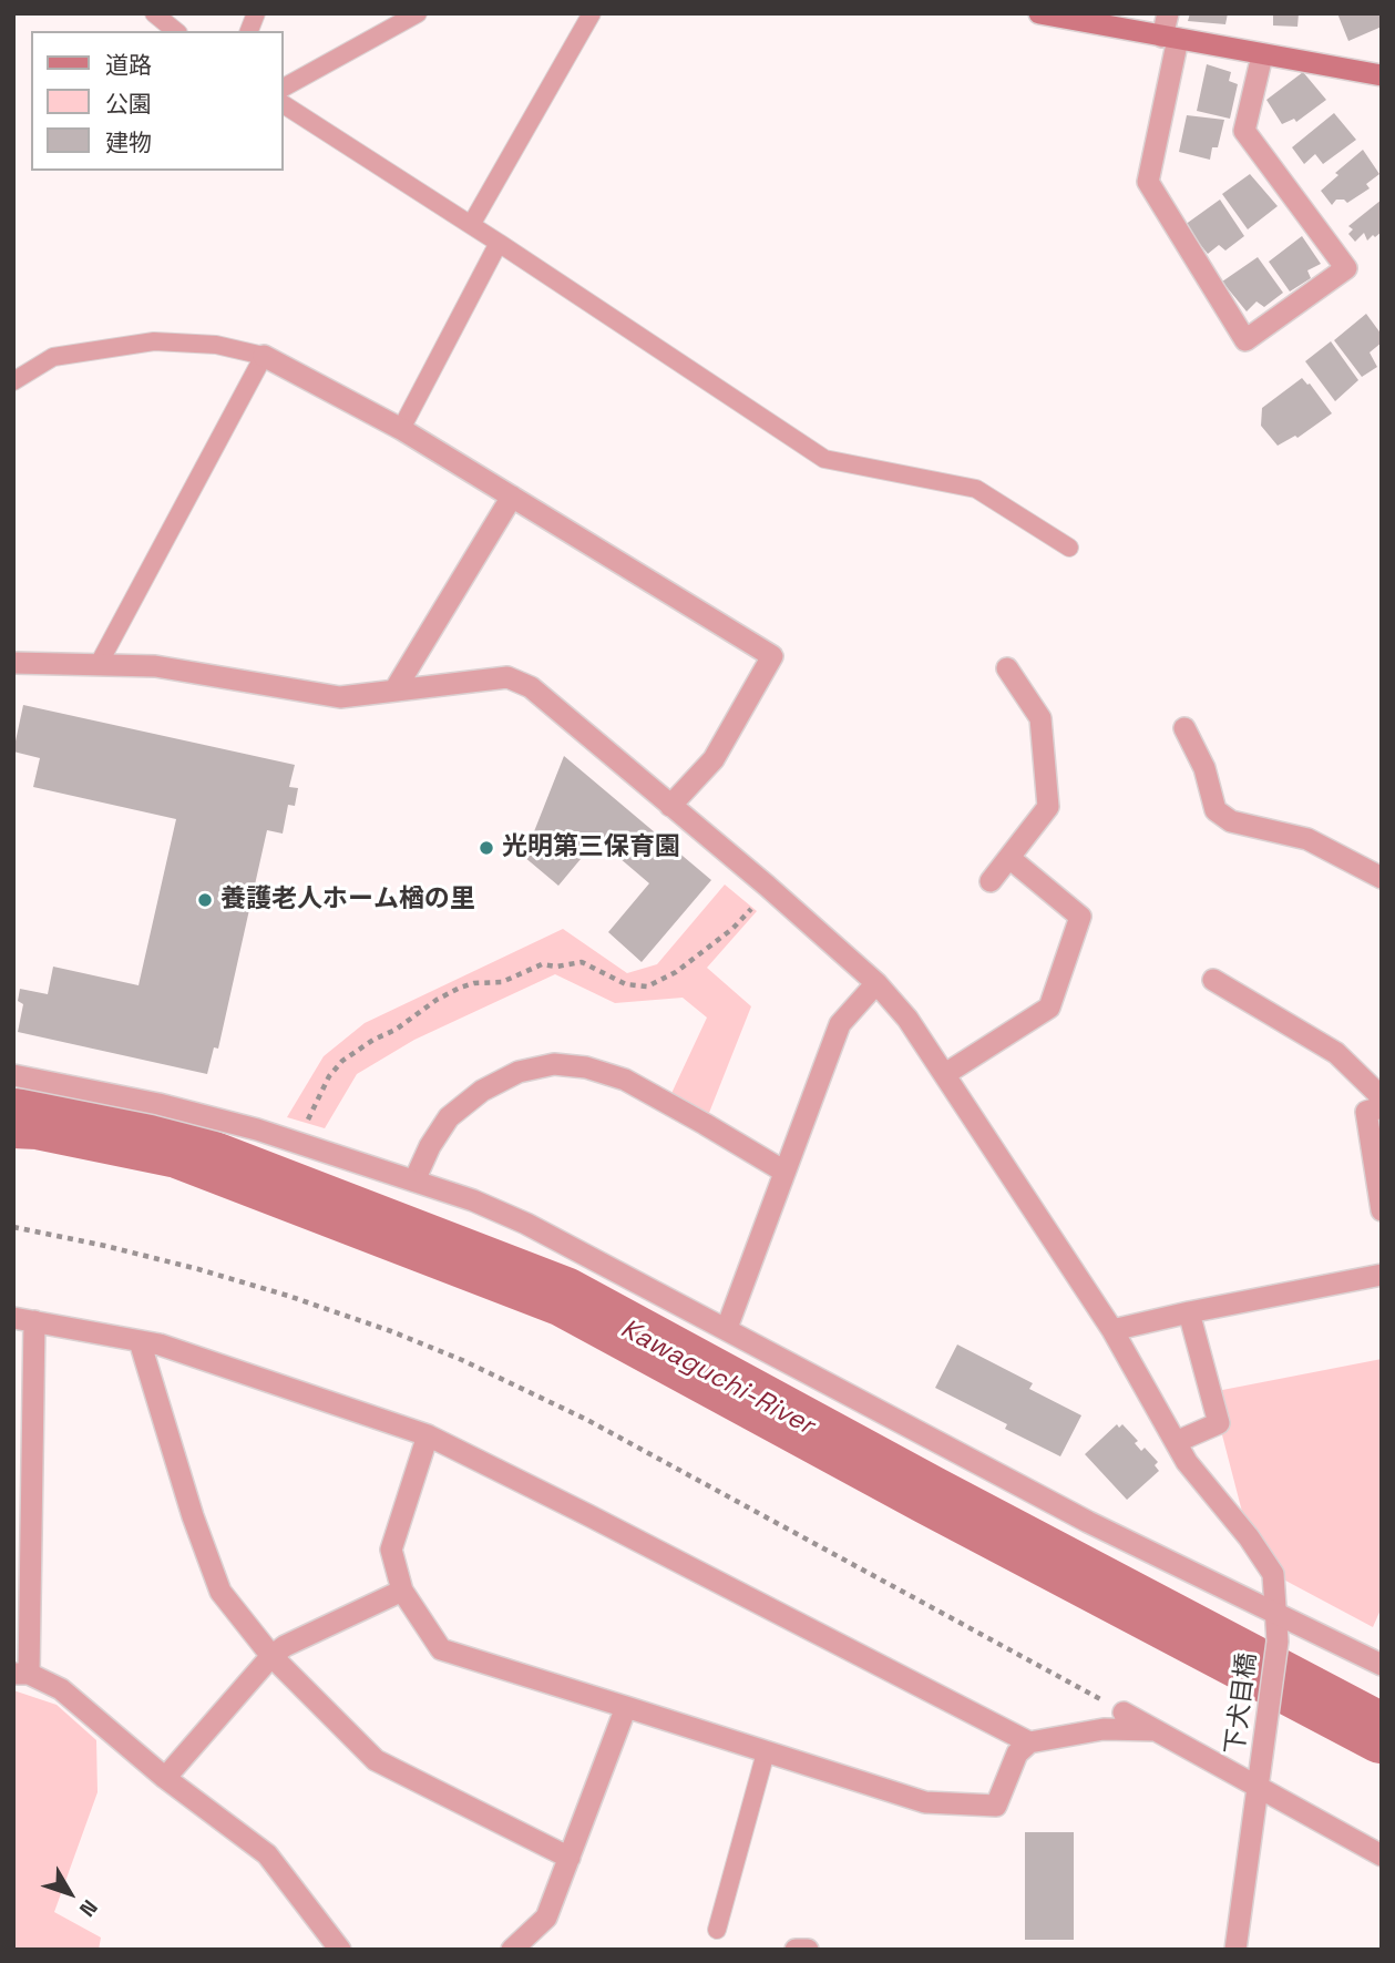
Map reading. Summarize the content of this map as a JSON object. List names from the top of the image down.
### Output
{
  "streets": {
    "street": ["下犬目橋"]
  },
  "water": ["Kawaguchi-River"],
  "places": ["光明第三保育園", "養護老人ホーム楢の里"],
  "legend": ["道路", "公園", "建物"],
  "north": "bottom right"
}
